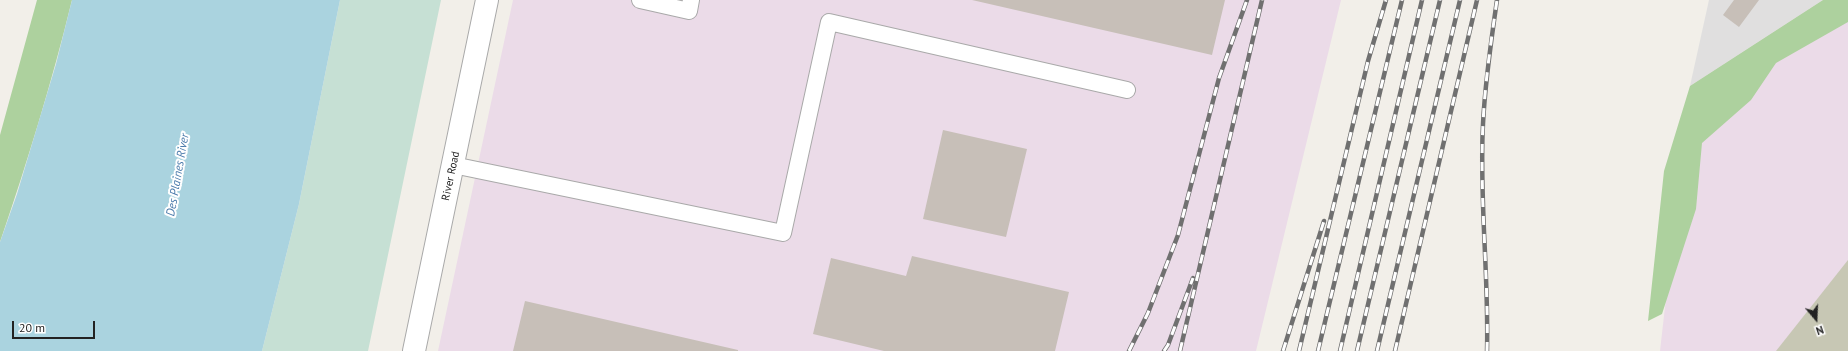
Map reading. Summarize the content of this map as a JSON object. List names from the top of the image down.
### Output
{
  "streets": {
    "street": ["River Road"]
  },
  "water": ["Des Plaines River"],
  "scale_bar": "20 m",
  "north": "bottom"
}
